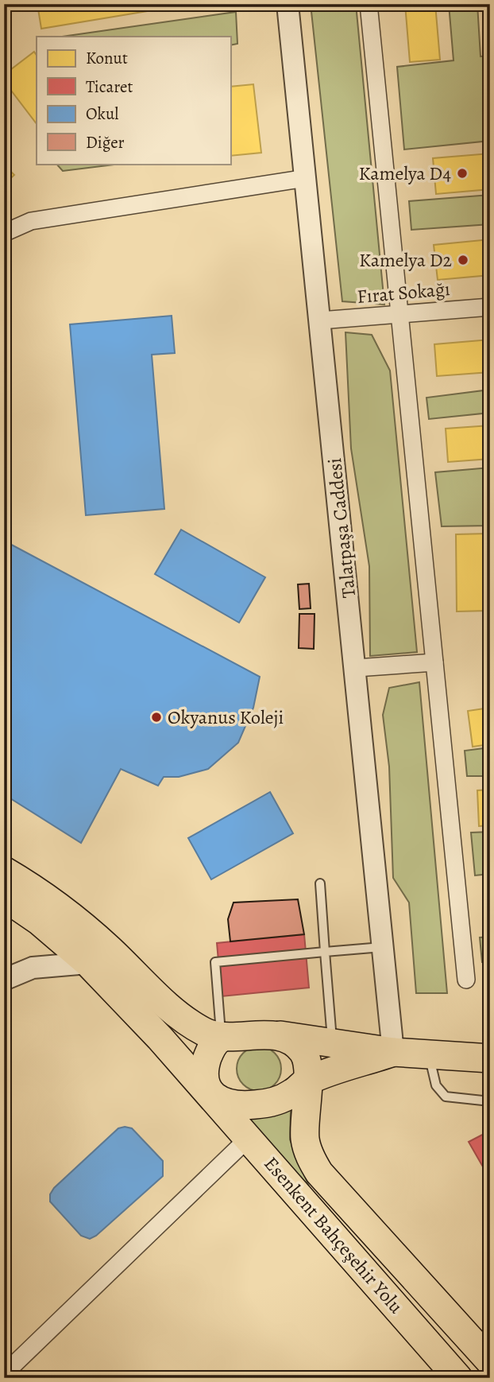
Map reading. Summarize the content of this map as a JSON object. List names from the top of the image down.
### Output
{
  "streets": {
    "main road": ["Esenkent Bahçeşehir Yolu"],
    "street": ["Fırat Sokağı", "Talatpaşa Caddesi"]
  },
  "crossings": [
    ["Fırat Sokağı", "Talatpaşa Caddesi"]
  ],
  "places": ["Kamelya D4", "Kamelya D2", "Okyanus Koleji"],
  "legend": [
    "Konut",
    "Ticaret",
    "Okul",
    "Diğer"
  ]
}
